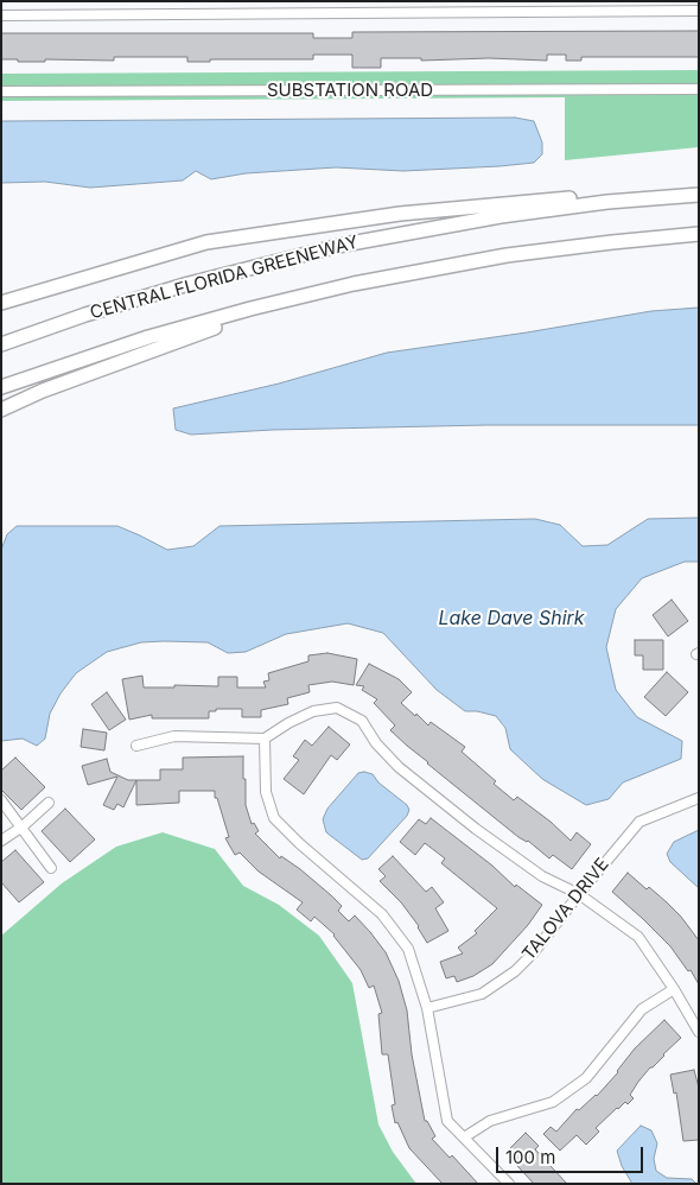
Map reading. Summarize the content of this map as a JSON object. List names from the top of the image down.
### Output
{
  "streets": {
    "highway": ["CENTRAL FLORIDA GREENEWAY"],
    "street": ["SUBSTATION ROAD", "TALOVA DRIVE"]
  },
  "water": ["Lake Dave Shirk"],
  "scale_bar": "100 m"
}
